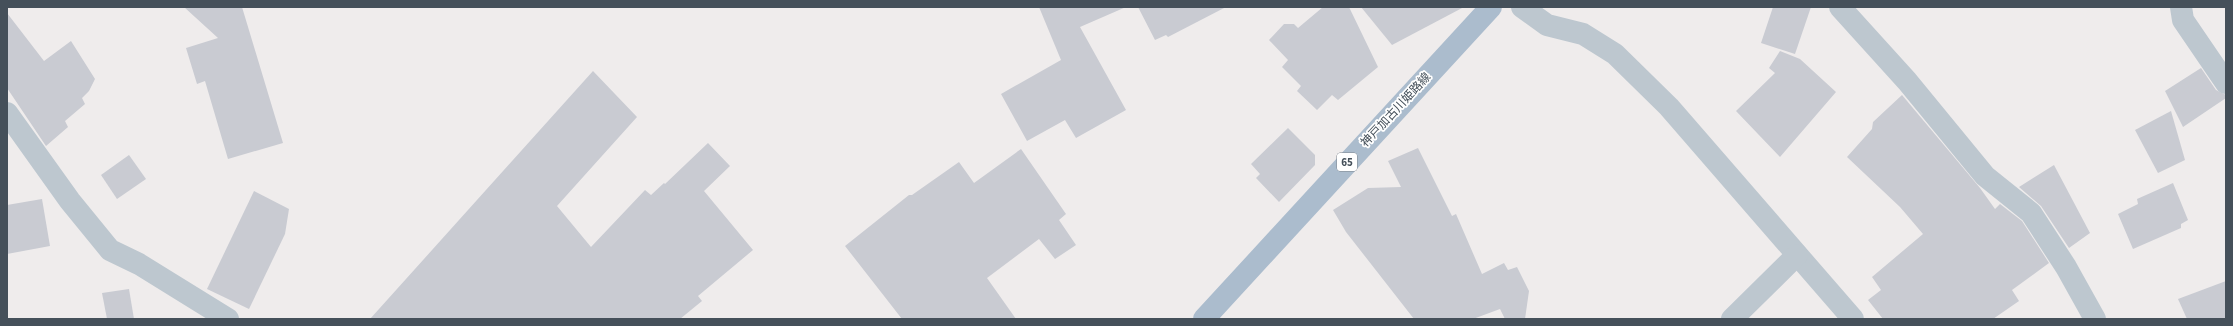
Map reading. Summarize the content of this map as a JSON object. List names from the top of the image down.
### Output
{
  "streets": {
    "main road": ["神戸加古川姫路線", "65"]
  }
}
